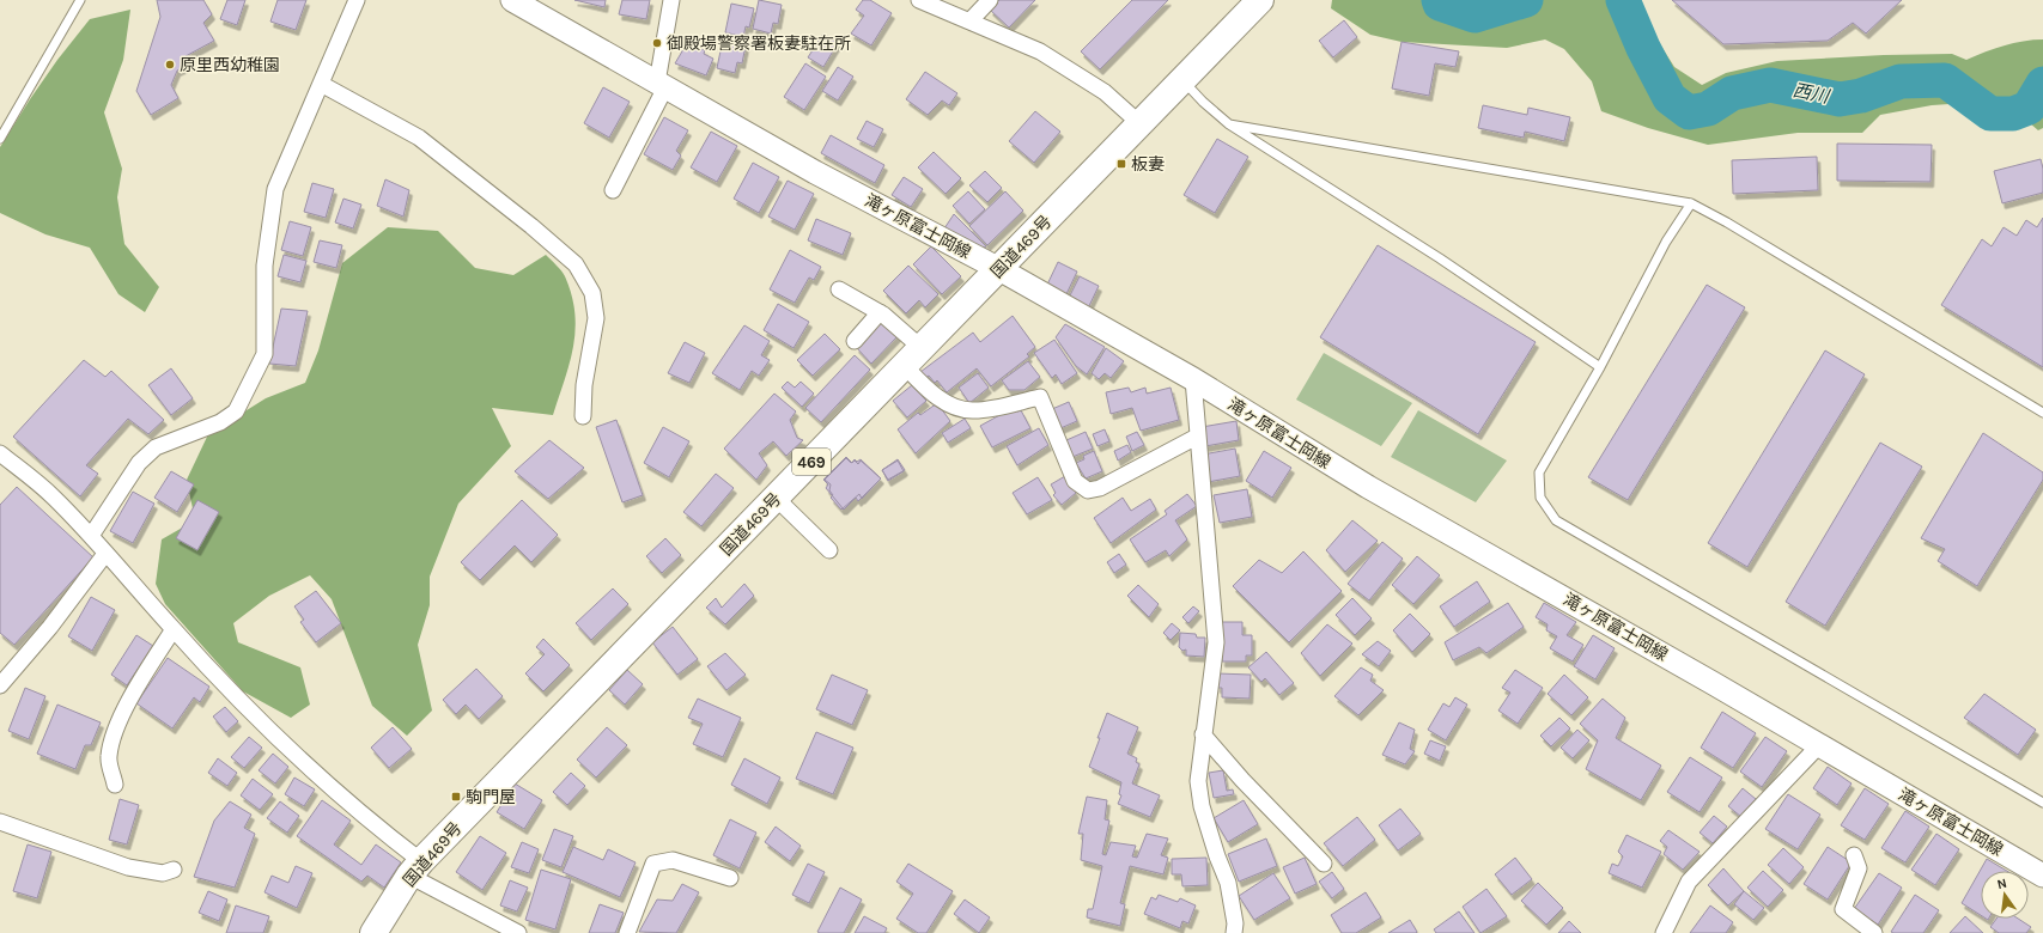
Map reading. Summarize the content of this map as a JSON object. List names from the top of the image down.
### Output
{
  "streets": {
    "highway": ["国道469号", "469"],
    "main road": ["滝ヶ原富士岡線"]
  },
  "crossings": [
    ["滝ヶ原富士岡線", "国道469号"]
  ],
  "water": ["西川"],
  "places": {
    "other": ["御殿場警察署板妻駐在所", "原里西幼稚園"],
    "transit": ["板妻", "駒門屋"]
  },
  "north": "top"
}
